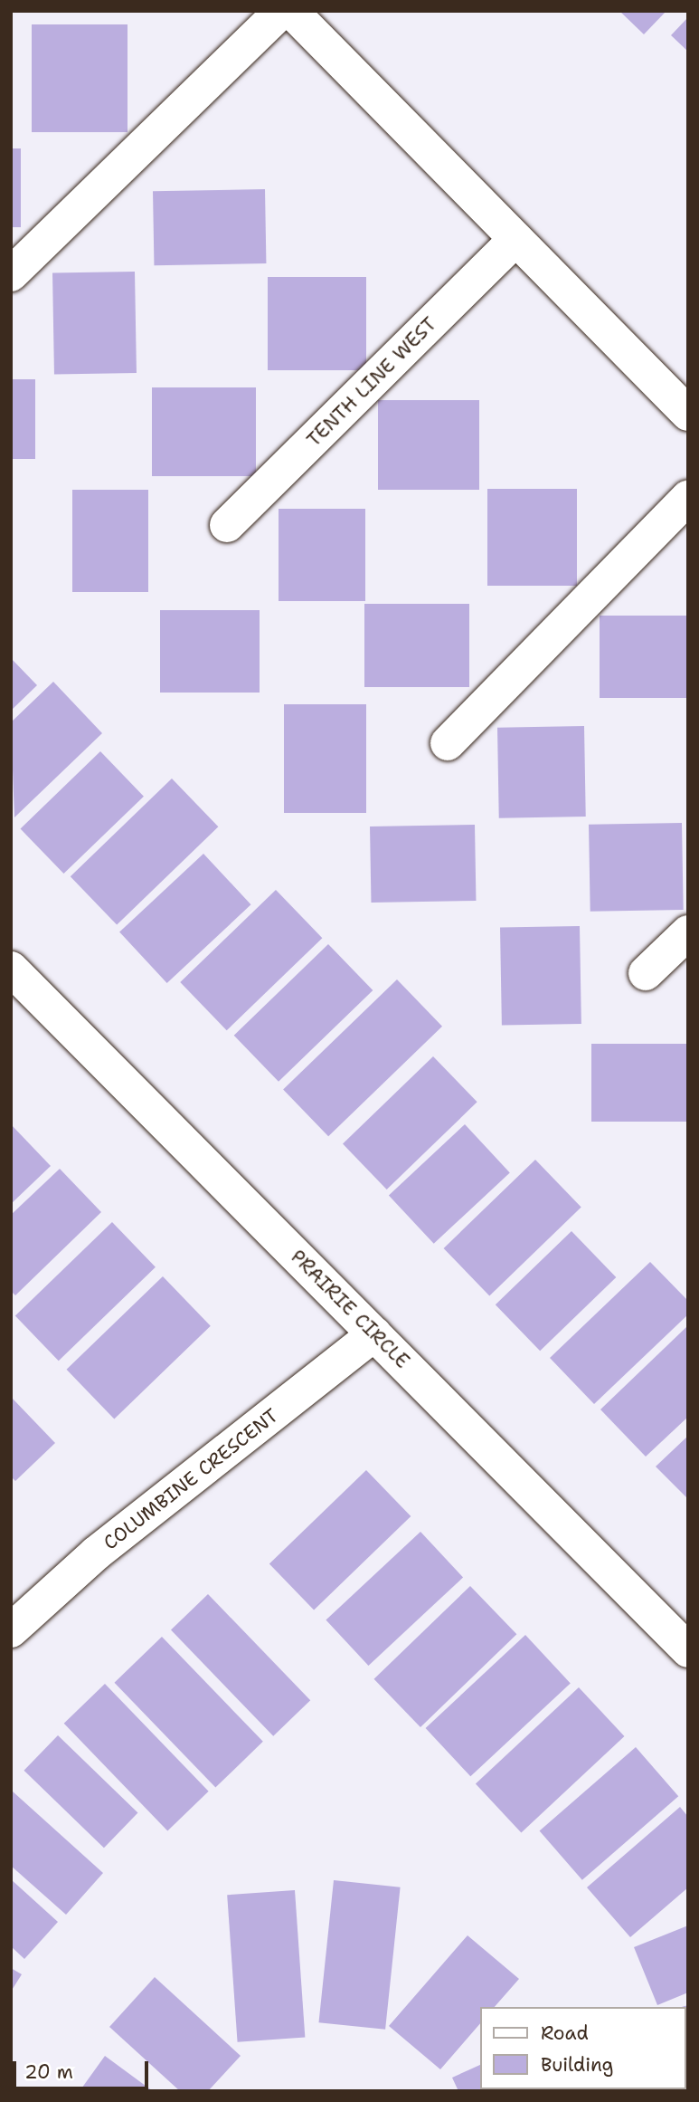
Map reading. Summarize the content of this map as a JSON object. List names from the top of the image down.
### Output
{
  "streets": {
    "street": ["TENTH LINE WEST", "PRAIRIE CIRCLE", "COLUMBINE CRESCENT"]
  },
  "crossings": [
    ["PRAIRIE CIRCLE", "COLUMBINE CRESCENT"]
  ],
  "legend": ["Road", "Building"],
  "scale_bar": "20 m"
}
